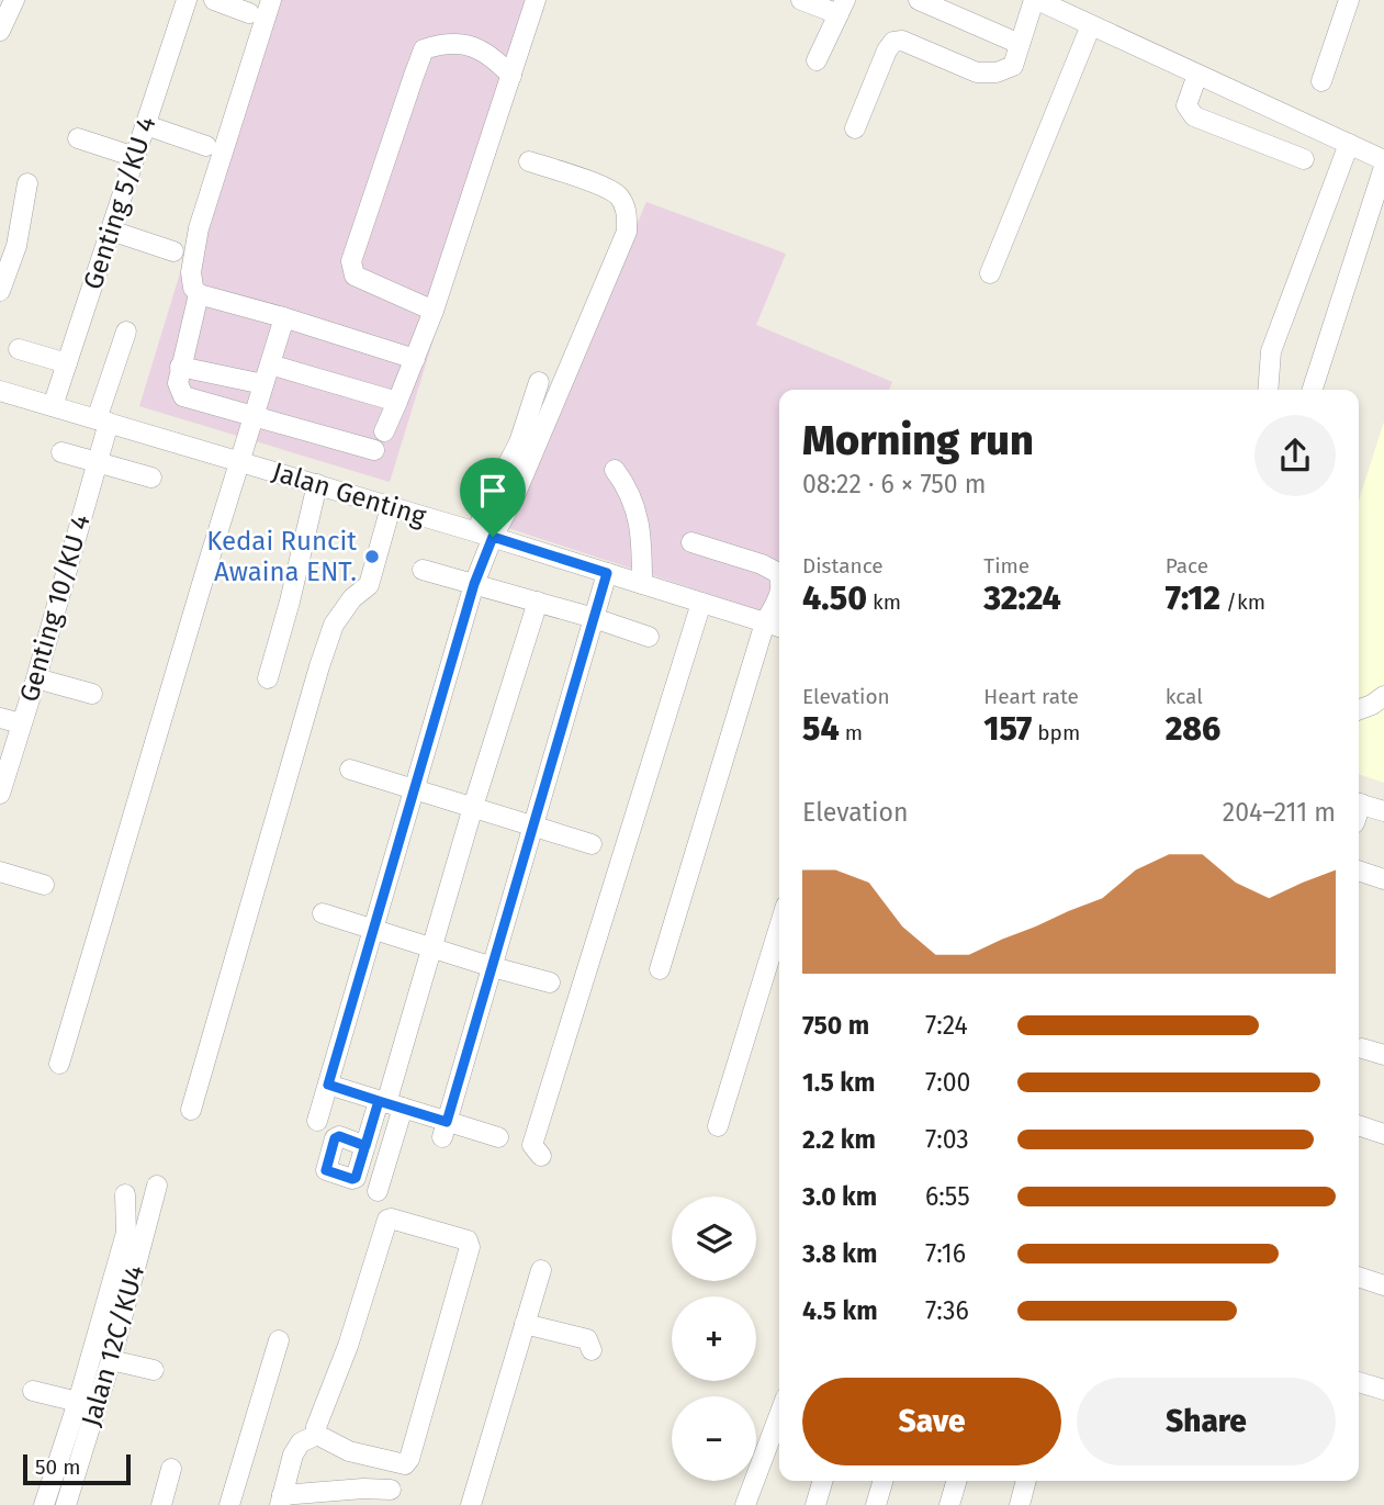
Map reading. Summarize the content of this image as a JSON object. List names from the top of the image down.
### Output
{
  "streets": {
    "street": [
      "Genting 5/KU 4",
      "Jalan Genting",
      "Genting 10/KU 4",
      "Jalan 12C/KU4"
    ]
  },
  "crossings": [
    ["Genting 5/KU 4", "Jalan Genting"],
    ["Jalan Genting", "Genting 10/KU 4"]
  ],
  "places": ["Kedai Runcit Awaina ENT."],
  "scale_bar": "50 m",
  "page": {
    "heading": ["Morning run", "08:22 · 6 × 750 m"],
    "stats": [
      ["Distance", "4.50 km"],
      ["Time", "32:24"],
      ["Pace", "7:12 /km"],
      ["Elevation", "54 m"],
      ["Heart rate", "157 bpm"],
      ["kcal", "286"]
    ],
    "chart": ["Elevation", "204–211 m"],
    "list": [
      {
        "name": "750 m",
        "note": "7:24"
      },
      {
        "name": "1.5 km",
        "note": "7:00"
      },
      {
        "name": "2.2 km",
        "note": "7:03"
      },
      {
        "name": "3.0 km",
        "note": "6:55"
      },
      {
        "name": "3.8 km",
        "note": "7:16"
      },
      {
        "name": "4.5 km",
        "note": "7:36"
      }
    ],
    "map_buttons": ["+", "−"],
    "buttons": ["Save", "Share"],
    "scale": "50 m"
  }
}
